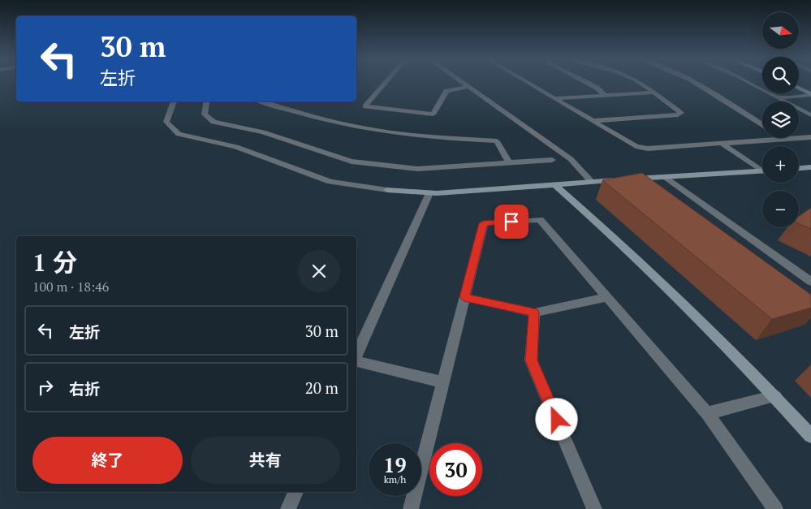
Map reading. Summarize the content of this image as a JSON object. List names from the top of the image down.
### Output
{
  "north": "right",
  "page": {
    "map_buttons": ["+", "−"],
    "turn": ["30 m", "左折"],
    "heading": ["1 分", "100 m · 18:46"],
    "list": [
      {
        "name": "左折",
        "value": "30 m"
      },
      {
        "name": "右折",
        "value": "20 m"
      }
    ],
    "buttons": ["終了", "共有"],
    "speed": "19 km/h",
    "limit": "30"
  }
}
